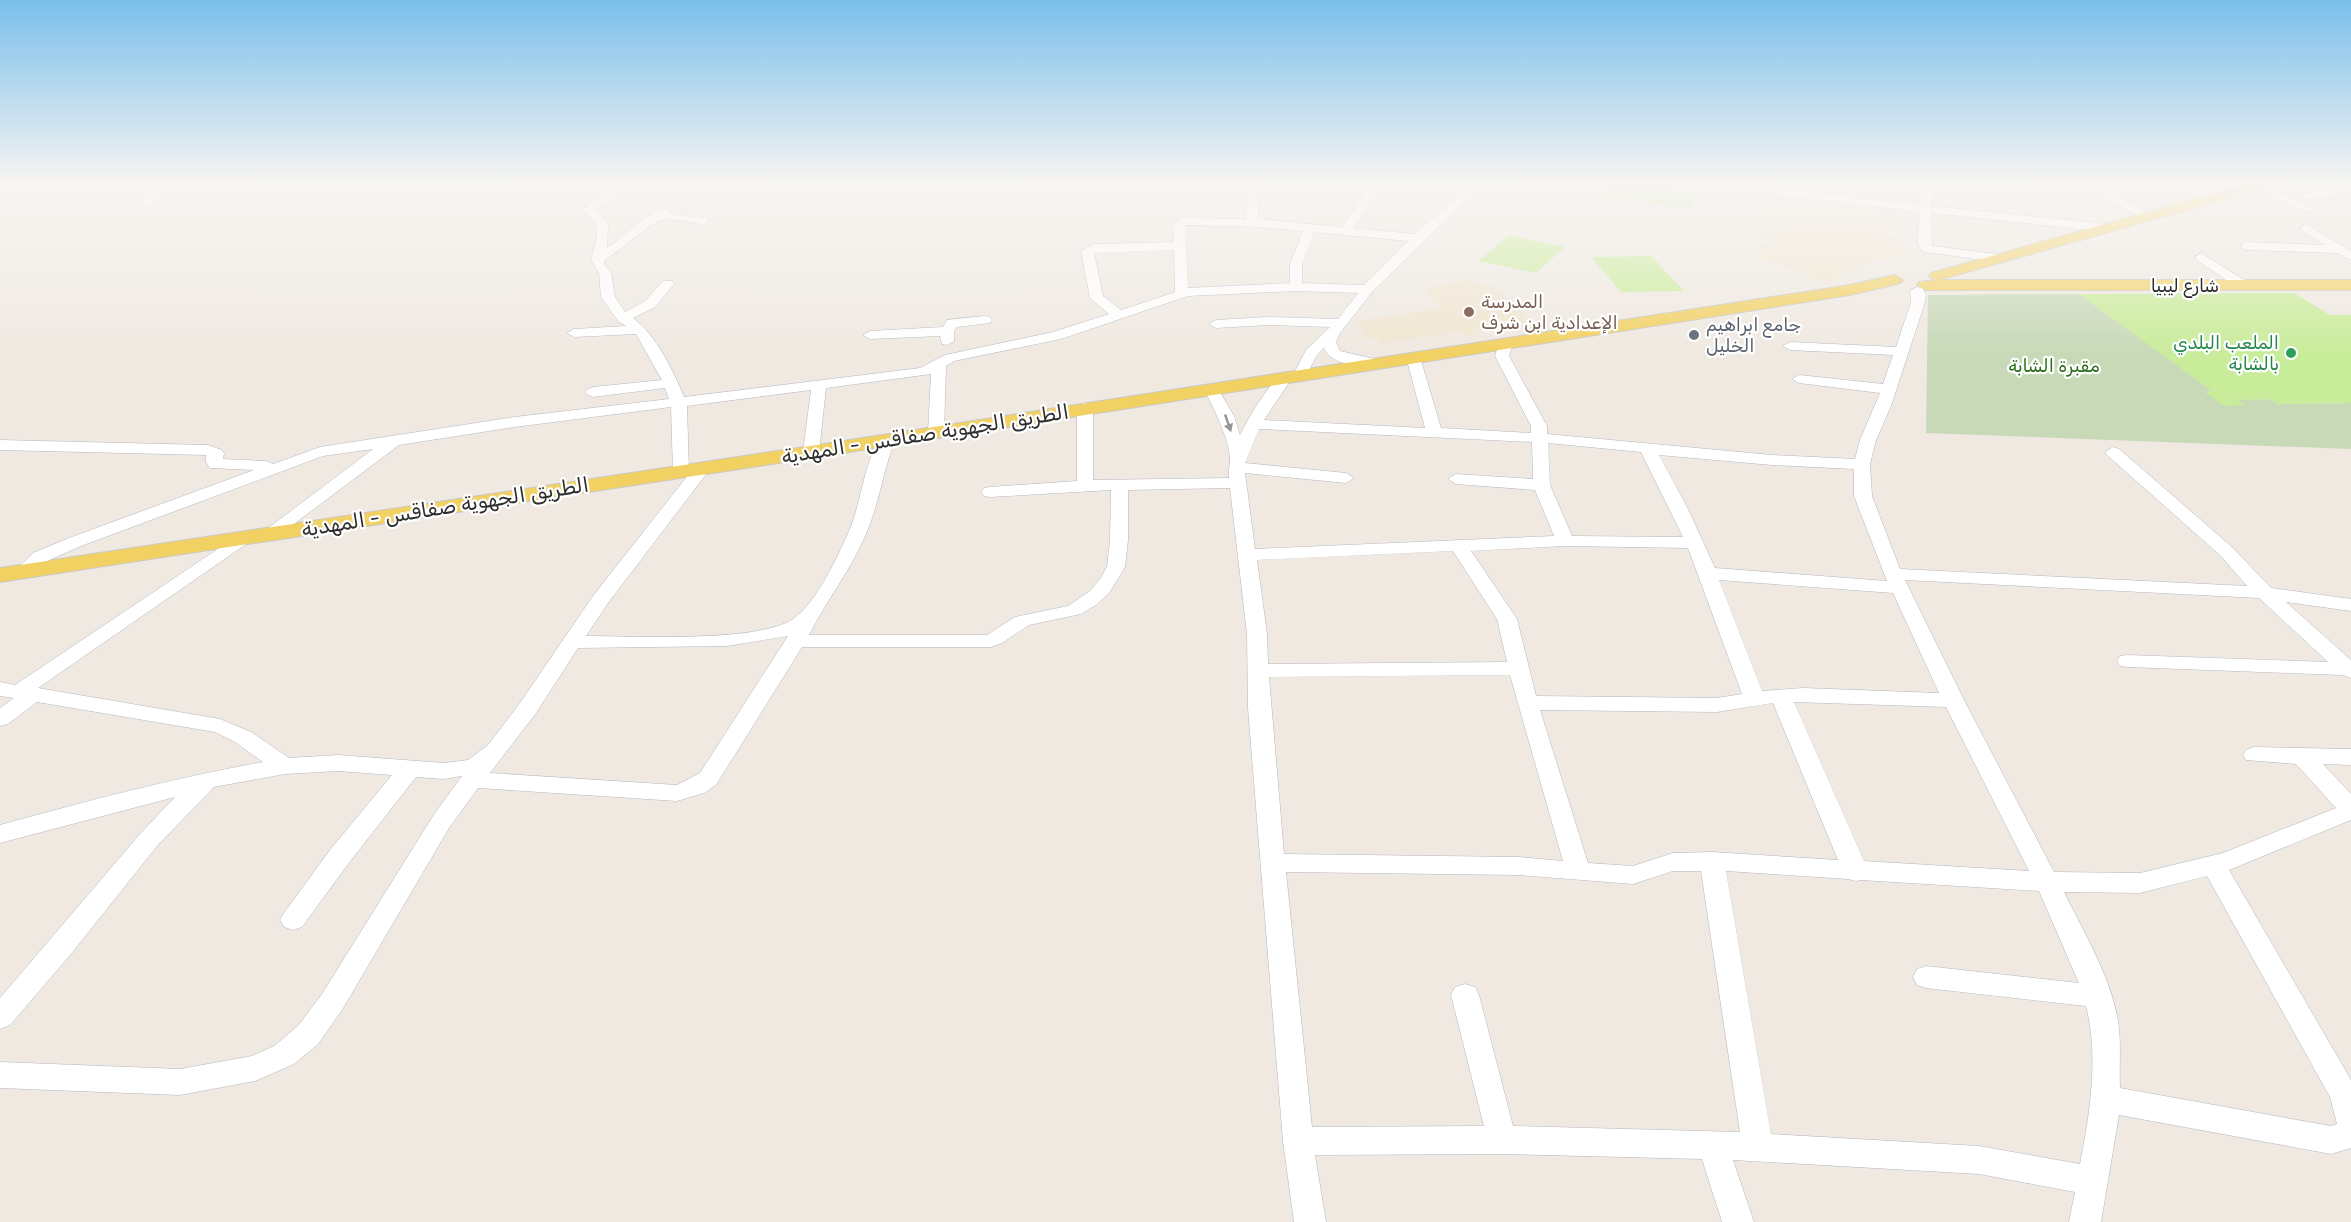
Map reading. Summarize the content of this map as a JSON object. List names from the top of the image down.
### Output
{
  "streets": {
    "main road": ["شارع ليبيا", "الطريق الجهوية صفاقس - المهدية"]
  },
  "crossings": [
    ["شارع ليبيا", "الطريق الجهوية صفاقس - المهدية"]
  ],
  "parks": ["مقبرة الشابة"],
  "places": ["المدرسة الإعدادية ابن شرف", "جامع ابراهيم الخليل", "الملعب البلدي بالشابة"]
}
